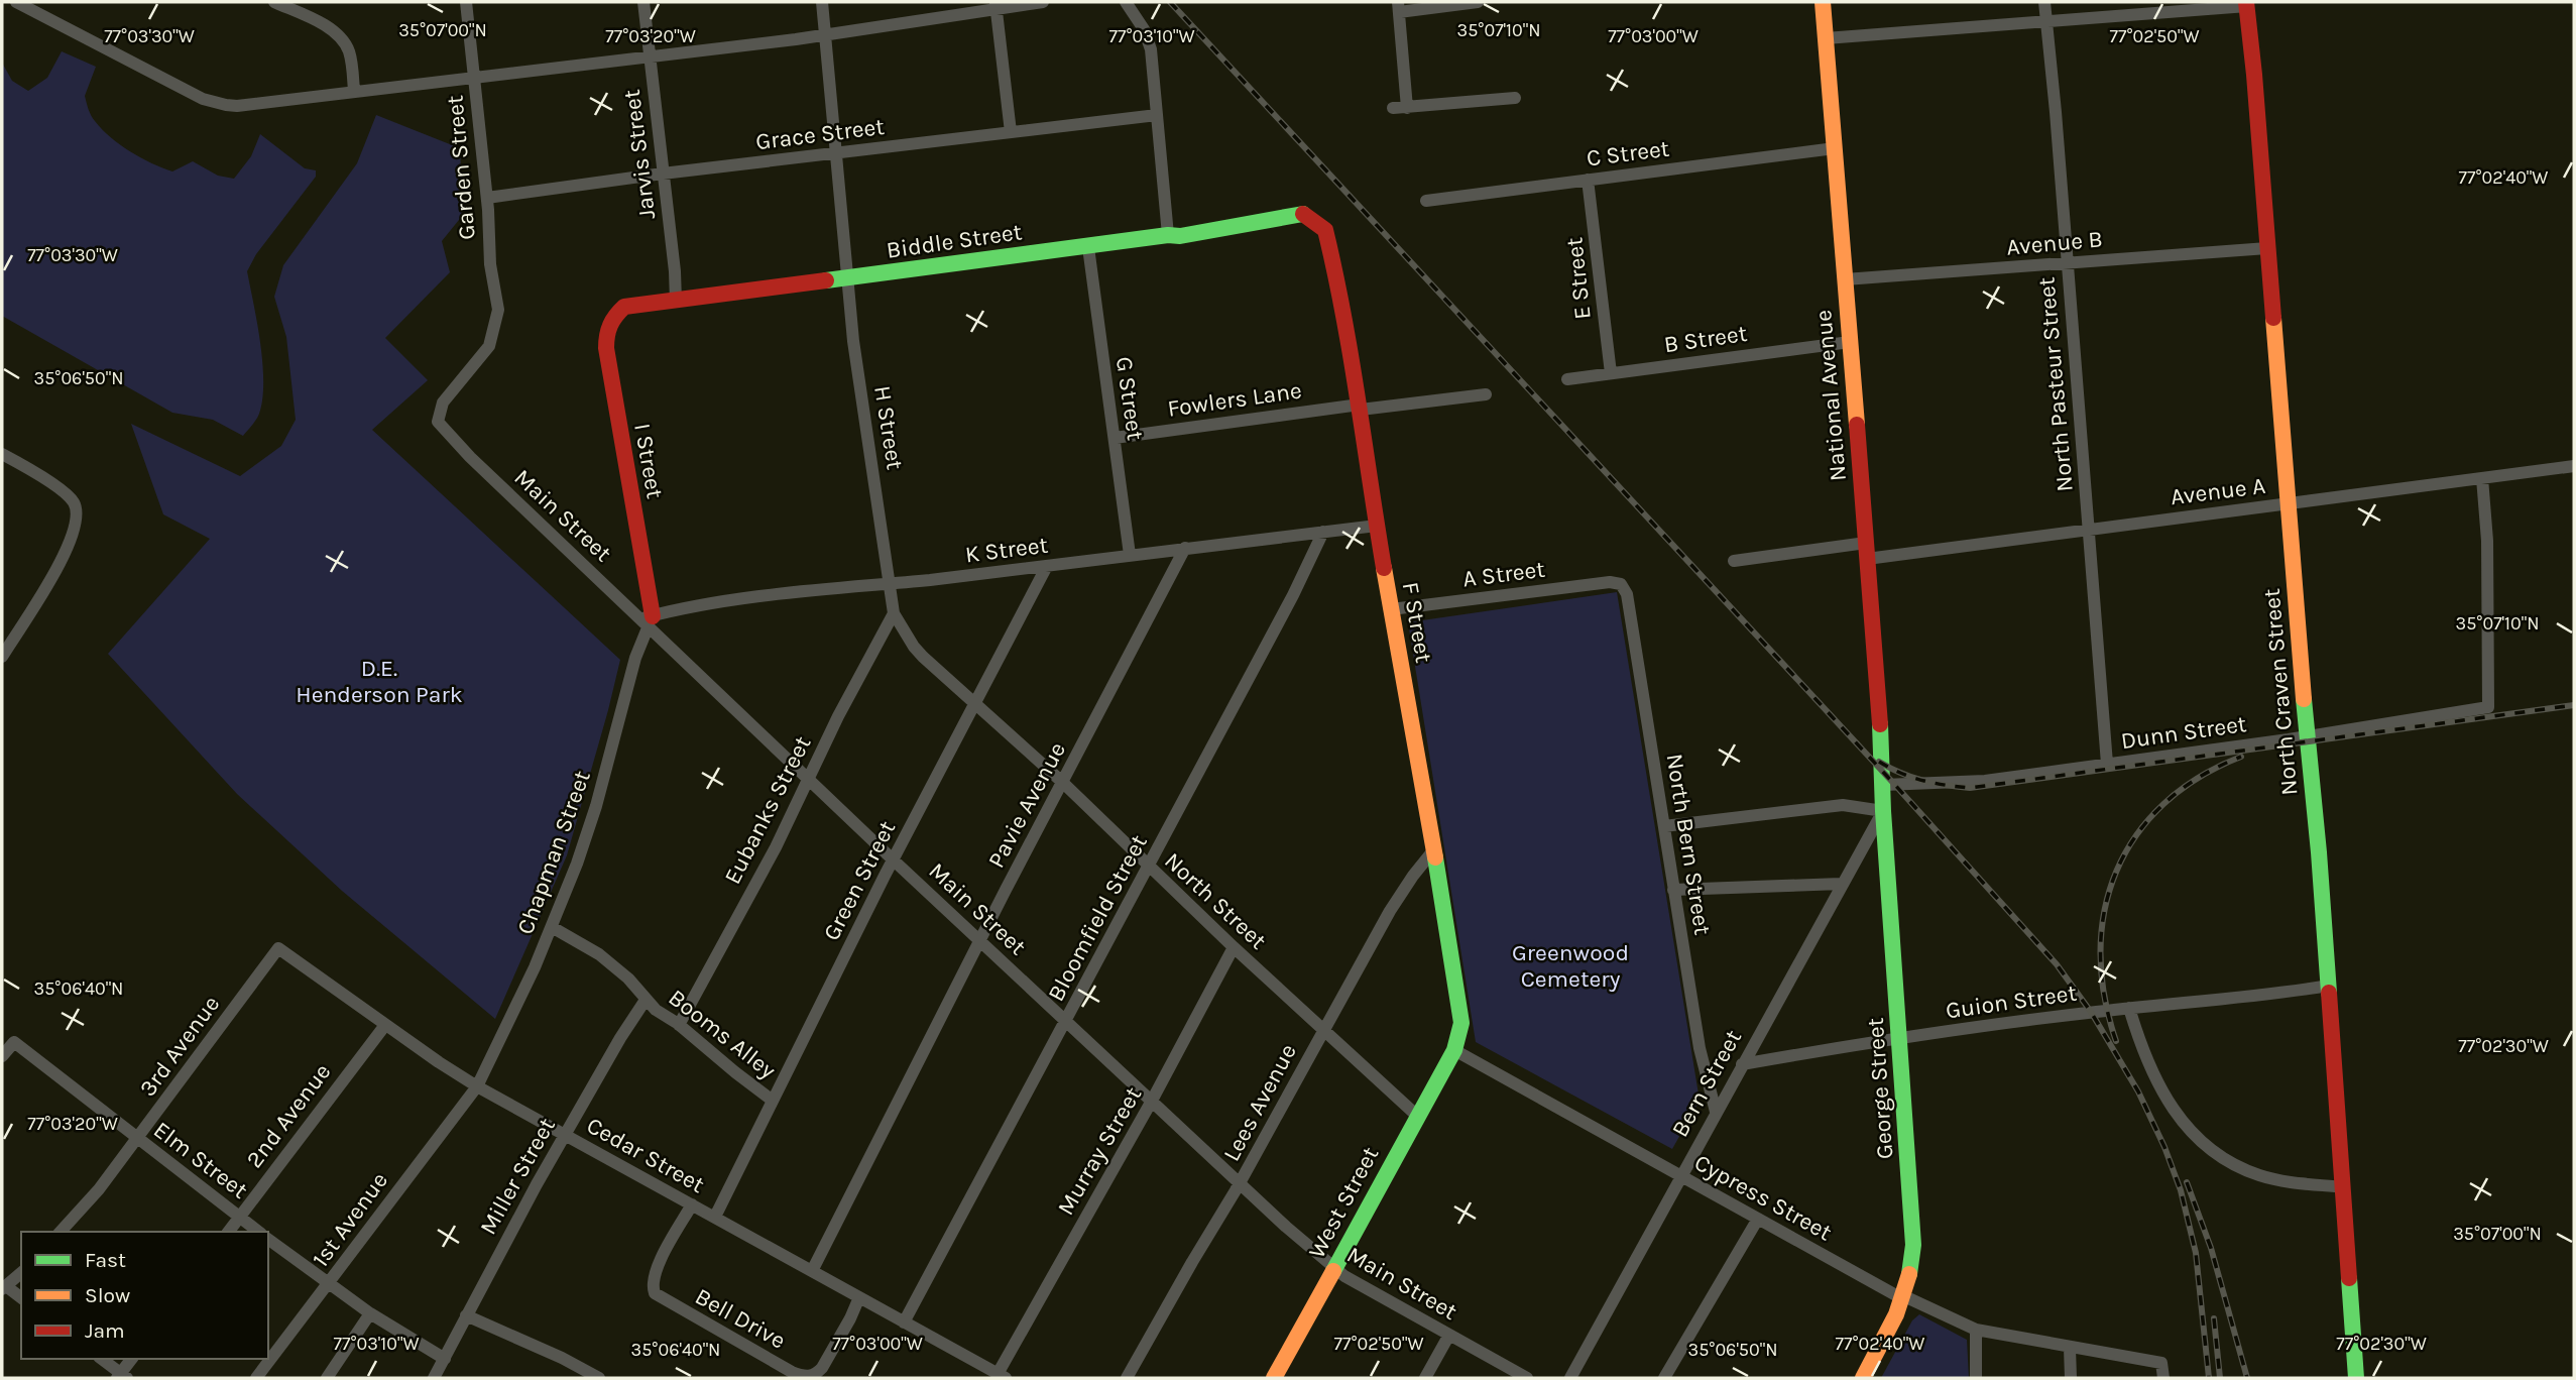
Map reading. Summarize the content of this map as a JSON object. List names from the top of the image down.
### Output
{
  "streets": {
    "street": [
      "Grace Street",
      "C Street",
      "Jarvis Street",
      "Garden Street",
      "Biddle Street",
      "Avenue B",
      "E Street",
      "B Street",
      "North Pasteur Street",
      "National Avenue",
      "G Street",
      "Fowlers Lane",
      "H Street",
      "I Street",
      "Avenue A",
      "Main Street",
      "K Street",
      "A Street",
      "F Street",
      "North Craven Street",
      "Dunn Street",
      "Pavie Avenue",
      "Eubanks Street",
      "North Bern Street",
      "Chapman Street",
      "Green Street",
      "North Street",
      "Bloomfield Street",
      "Guion Street",
      "Booms Alley",
      "3rd Avenue",
      "Bern Street",
      "George Street",
      "Lees Avenue",
      "2nd Avenue",
      "Murray Street",
      "Cedar Street",
      "Elm Street",
      "Miller Street",
      "Cypress Street",
      "West Street",
      "1st Avenue",
      "Bell Drive"
    ]
  },
  "crossings": [
    ["Grace Street", "Jarvis Street"],
    ["Grace Street", "Garden Street"],
    ["Grace Street", "H Street"],
    ["C Street", "E Street"],
    ["C Street", "National Avenue"],
    ["Jarvis Street", "Biddle Street"],
    ["Garden Street", "Main Street"],
    ["Biddle Street", "G Street"],
    ["Biddle Street", "H Street"],
    ["Biddle Street", "I Street"],
    ["Biddle Street", "F Street"],
    ["Avenue B", "North Pasteur Street"],
    ["Avenue B", "National Avenue"],
    ["Avenue B", "North Craven Street"],
    ["E Street", "B Street"],
    ["B Street", "National Avenue"],
    ["North Pasteur Street", "Avenue A"],
    ["North Pasteur Street", "Dunn Street"],
    ["National Avenue", "Avenue A"],
    ["National Avenue", "Dunn Street"],
    ["National Avenue", "George Street"],
    ["G Street", "Fowlers Lane"],
    ["G Street", "K Street"],
    ["Fowlers Lane", "F Street"],
    ["H Street", "K Street"],
    ["H Street", "North Street"],
    ["I Street", "Main Street"],
    ["I Street", "K Street"],
    ["I Street", "Chapman Street"],
    ["Avenue A", "North Craven Street"],
    ["Avenue A", "Dunn Street"],
    ["Main Street", "K Street"],
    ["Main Street", "Pavie Avenue"],
    ["Main Street", "Eubanks Street"],
    ["Main Street", "Chapman Street"],
    ["Main Street", "Green Street"],
    ["Main Street", "Bloomfield Street"],
    ["Main Street", "Lees Avenue"],
    ["Main Street", "Murray Street"],
    ["Main Street", "West Street"],
    ["K Street", "F Street"],
    ["K Street", "Pavie Avenue"],
    ["K Street", "Chapman Street"],
    ["K Street", "Green Street"],
    ["K Street", "North Street"],
    ["K Street", "Bloomfield Street"],
    ["A Street", "F Street"],
    ["A Street", "North Bern Street"],
    ["F Street", "Lees Avenue"],
    ["F Street", "Cypress Street"],
    ["F Street", "West Street"],
    ["North Craven Street", "Dunn Street"],
    ["North Craven Street", "Guion Street"],
    ["Dunn Street", "George Street"],
    ["Pavie Avenue", "North Street"],
    ["Pavie Avenue", "Cedar Street"],
    ["Eubanks Street", "North Street"],
    ["Eubanks Street", "Booms Alley"],
    ["North Bern Street", "Bern Street"],
    ["Chapman Street", "Booms Alley"],
    ["Chapman Street", "Cedar Street"],
    ["Chapman Street", "1st Avenue"],
    ["Green Street", "North Street"],
    ["Green Street", "Booms Alley"],
    ["Green Street", "Cedar Street"],
    ["North Street", "Bloomfield Street"],
    ["North Street", "Lees Avenue"],
    ["North Street", "Murray Street"],
    ["North Street", "West Street"],
    ["Bloomfield Street", "Cedar Street"],
    ["Guion Street", "Bern Street"],
    ["Guion Street", "George Street"],
    ["Booms Alley", "Miller Street"],
    ["3rd Avenue", "Cedar Street"],
    ["3rd Avenue", "Elm Street"],
    ["Bern Street", "George Street"],
    ["Bern Street", "Cypress Street"],
    ["George Street", "Cypress Street"],
    ["2nd Avenue", "Cedar Street"],
    ["2nd Avenue", "Elm Street"],
    ["Murray Street", "Cedar Street"],
    ["Cedar Street", "Miller Street"],
    ["Cedar Street", "1st Avenue"],
    ["Cedar Street", "Bell Drive"],
    ["Cypress Street", "West Street"]
  ],
  "parks": ["D.E. Henderson Park", "Greenwood Cemetery"],
  "legend": ["Fast", "Slow", "Jam"],
  "coordinates": [
    "35°07'00\"N",
    "35°07'10\"N",
    "77°03'30\"W",
    "77°03'20\"W",
    "77°03'10\"W",
    "77°03'00\"W",
    "77°02'50\"W",
    "77°02'40\"W",
    "35°06'50\"N",
    "35°06'40\"N",
    "77°02'30\"W"
  ]
}
